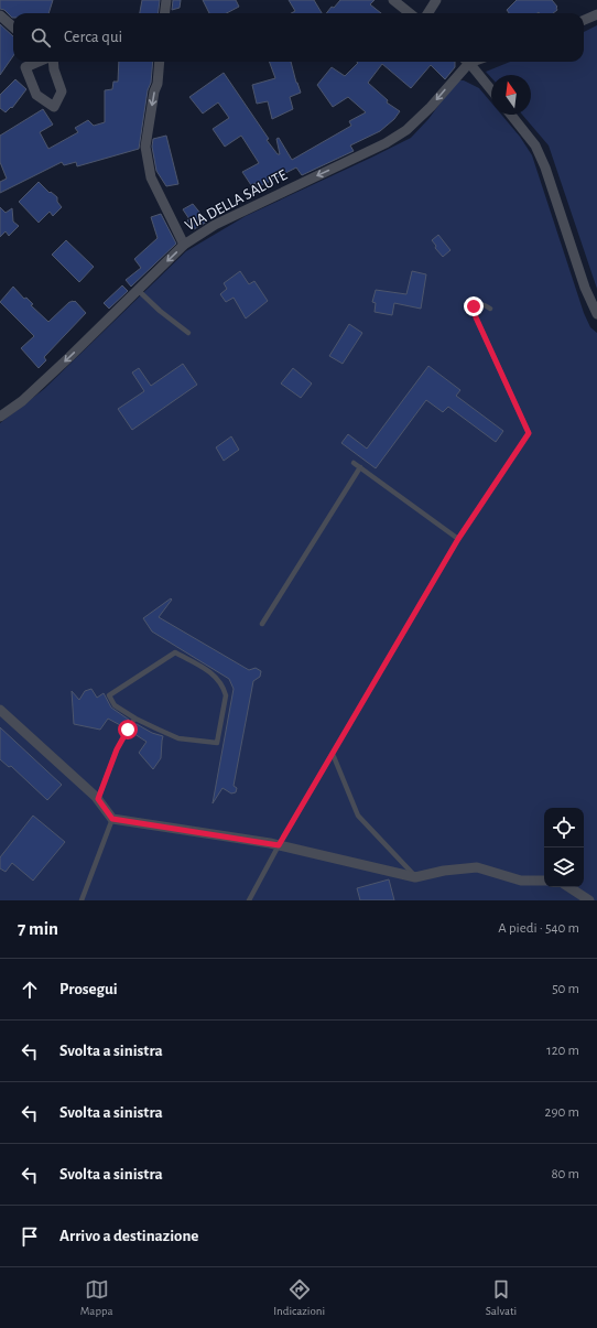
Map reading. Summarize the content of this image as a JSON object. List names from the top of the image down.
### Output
{
  "streets": {
    "street": ["VIA DELLA SALUTE"]
  },
  "one_way": ["VIA DELLA SALUTE"],
  "north": "top",
  "page": {
    "search": "Cerca qui",
    "heading": ["7 min", "A piedi · 540 m"],
    "list": [
      ["Prosegui", "50 m"],
      ["Svolta a sinistra", "120 m"],
      ["Svolta a sinistra", "290 m"],
      ["Svolta a sinistra", "80 m"],
      "Arrivo a destinazione"
    ],
    "nav": ["Mappa", "Indicazioni", "Salvati"]
  }
}
